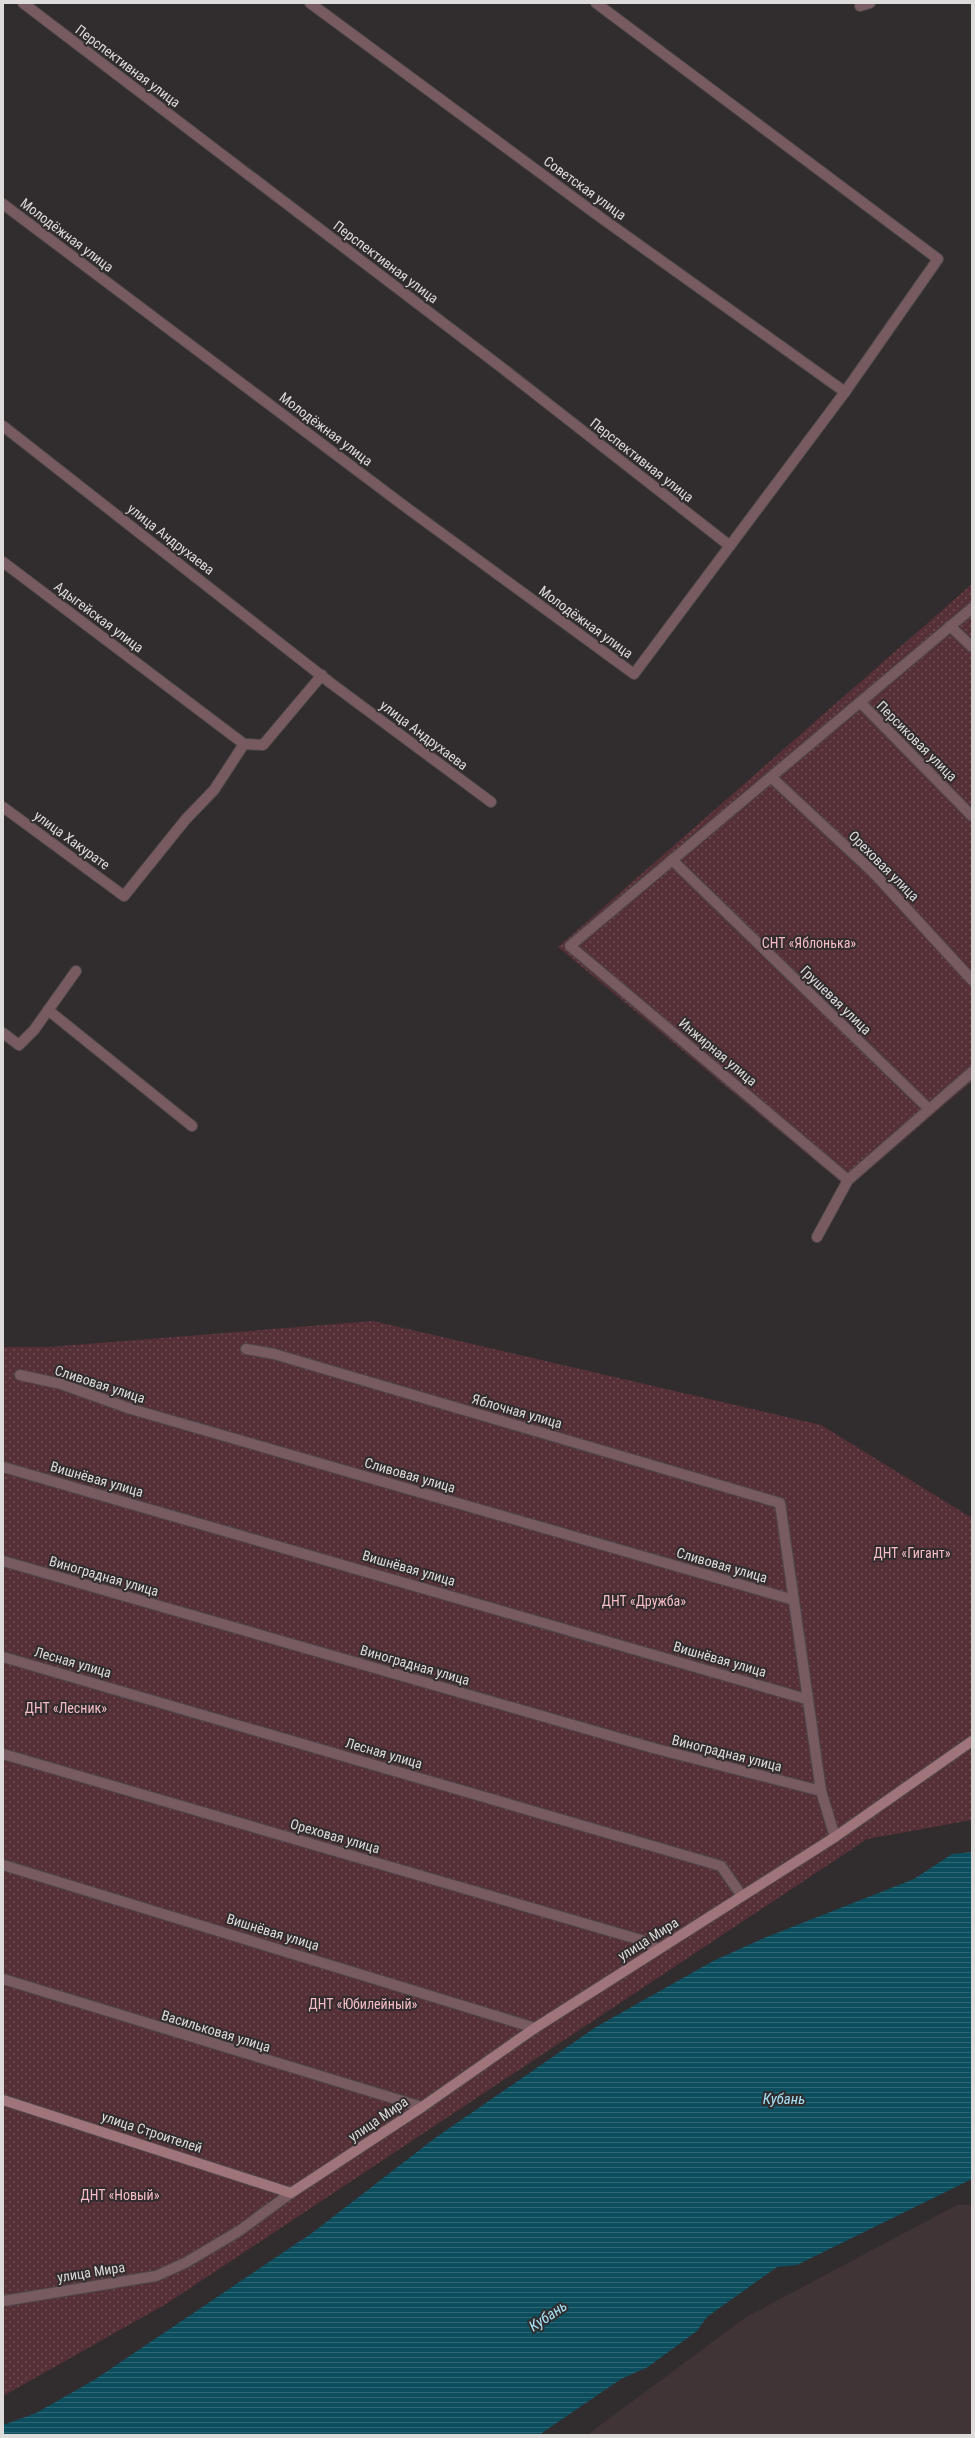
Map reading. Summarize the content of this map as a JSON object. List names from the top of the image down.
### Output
{
  "streets": {
    "street": [
      "Перспективная улица",
      "Советская улица",
      "Молодёжная улица",
      "улица Андрухаева",
      "Адыгейская улица",
      "Персиковая улица",
      "улица Хакурате",
      "Ореховая улица",
      "Грушевая улица",
      "Инжирная улица",
      "Сливовая улица",
      "Яблочная улица",
      "Вишнёвая улица",
      "Виноградная улица",
      "Лесная улица",
      "улица Мира",
      "Васильковая улица",
      "улица Строителей"
    ]
  },
  "crossings": [
    ["Перспективная улица", "Молодёжная улица"],
    ["Адыгейская улица", "улица Хакурате"],
    ["Ореховая улица", "улица Мира"],
    ["Грушевая улица", "Инжирная улица"],
    ["Сливовая улица", "Яблочная улица"],
    ["Вишнёвая улица", "улица Мира"],
    ["Лесная улица", "улица Мира"],
    ["улица Мира", "Васильковая улица"],
    ["улица Мира", "улица Строителей"]
  ],
  "water": ["Кубань"],
  "parks": [
    "СНТ «Яблонька»",
    "ДНТ «Гигант»",
    "ДНТ «Дружба»",
    "ДНТ «Лесник»",
    "ДНТ «Юбилейный»",
    "ДНТ «Новый»"
  ]
}
